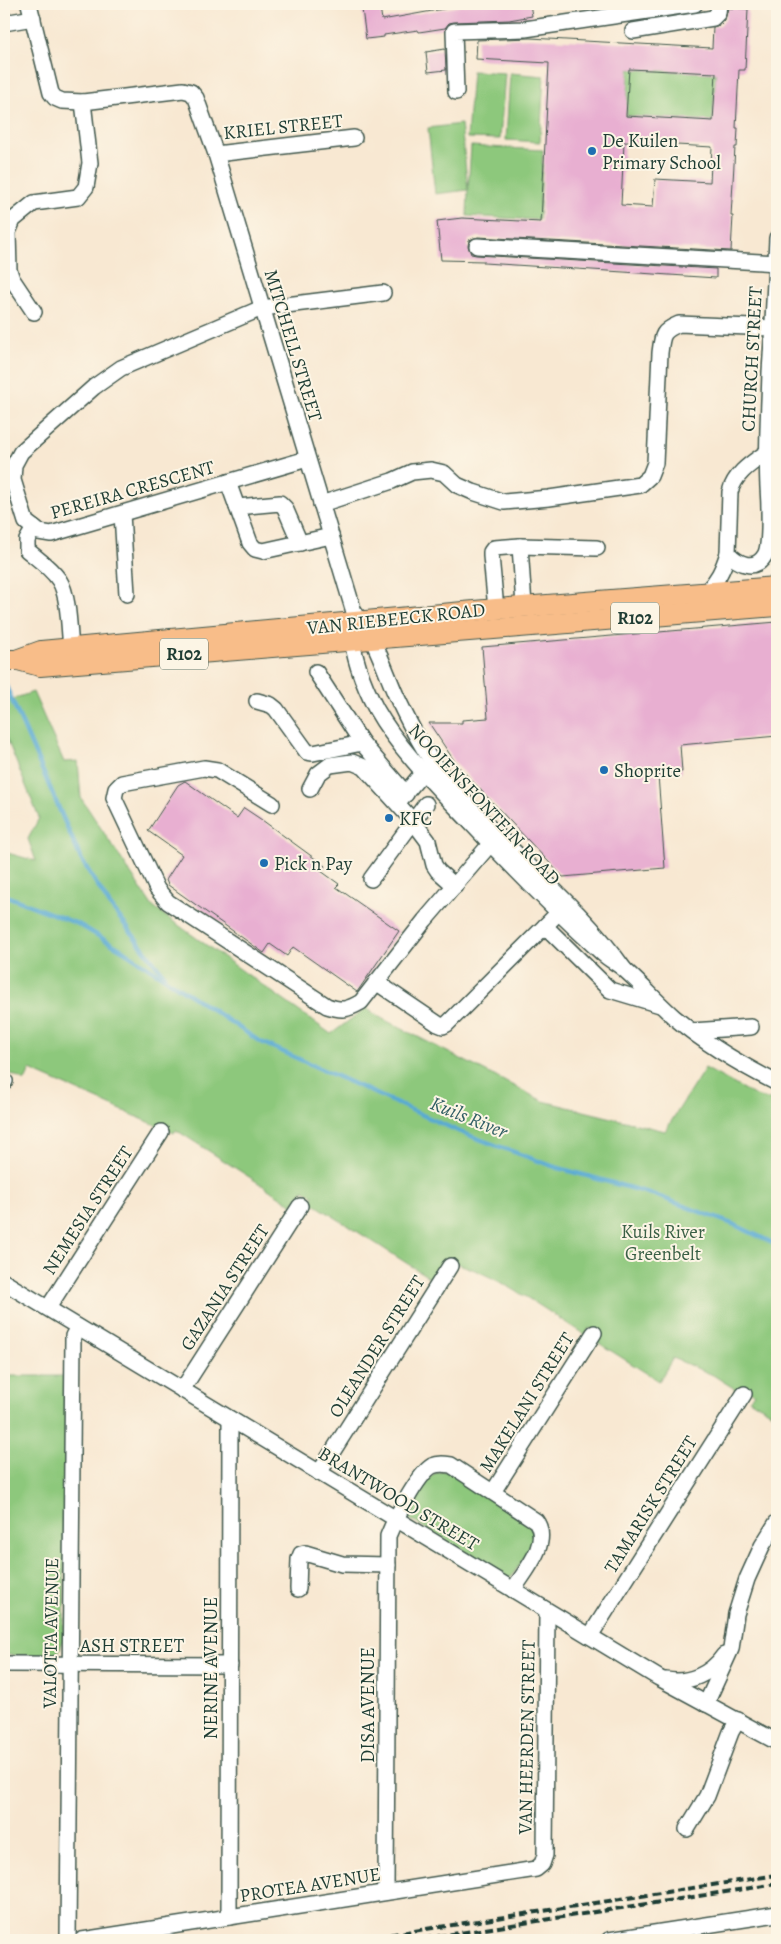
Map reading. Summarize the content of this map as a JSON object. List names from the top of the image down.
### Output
{
  "streets": {
    "main road": ["VAN RIEBEECK ROAD", "R102"],
    "street": [
      "KRIEL STREET",
      "MITCHELL STREET",
      "CHURCH STREET",
      "PEREIRA CRESCENT",
      "NOOIENSFONTEIN ROAD",
      "NEMESIA STREET",
      "GAZANIA STREET",
      "OLEANDER STREET",
      "MAKELANI STREET",
      "BRANTWOOD STREET",
      "TAMARISK STREET",
      "VALOTTA AVENUE",
      "ASH STREET",
      "NERINE AVENUE",
      "DISA AVENUE",
      "VAN HEERDEN STREET",
      "PROTEA AVENUE"
    ]
  },
  "crossings": [
    ["KRIEL STREET", "MITCHELL STREET"],
    ["MITCHELL STREET", "PEREIRA CRESCENT"],
    ["MITCHELL STREET", "VAN RIEBEECK ROAD"],
    ["MITCHELL STREET", "NOOIENSFONTEIN ROAD"],
    ["CHURCH STREET", "VAN RIEBEECK ROAD"],
    ["VAN RIEBEECK ROAD", "NOOIENSFONTEIN ROAD"],
    ["NEMESIA STREET", "BRANTWOOD STREET"],
    ["GAZANIA STREET", "BRANTWOOD STREET"],
    ["OLEANDER STREET", "BRANTWOOD STREET"],
    ["MAKELANI STREET", "BRANTWOOD STREET"],
    ["MAKELANI STREET", "DISA AVENUE"],
    ["BRANTWOOD STREET", "TAMARISK STREET"],
    ["BRANTWOOD STREET", "VALOTTA AVENUE"],
    ["BRANTWOOD STREET", "NERINE AVENUE"],
    ["BRANTWOOD STREET", "DISA AVENUE"],
    ["BRANTWOOD STREET", "VAN HEERDEN STREET"],
    ["VALOTTA AVENUE", "ASH STREET"],
    ["ASH STREET", "NERINE AVENUE"],
    ["NERINE AVENUE", "PROTEA AVENUE"],
    ["DISA AVENUE", "PROTEA AVENUE"],
    ["VAN HEERDEN STREET", "PROTEA AVENUE"]
  ],
  "water": ["Kuils River"],
  "parks": ["Kuils River Greenbelt"],
  "places": [
    "De Kuilen Primary School",
    "Shoprite",
    "KFC",
    "Pick n Pay"
  ]
}
